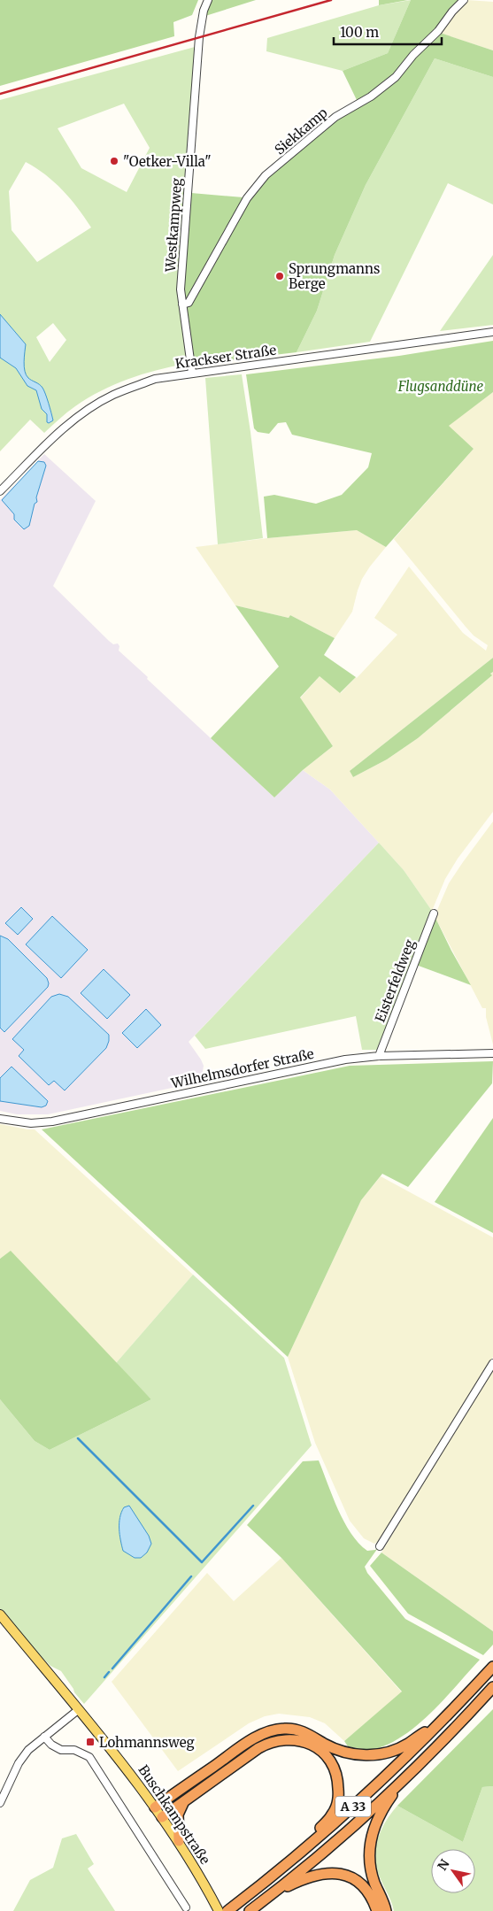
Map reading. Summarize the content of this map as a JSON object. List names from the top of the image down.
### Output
{
  "streets": {
    "highway": ["A 33"],
    "main road": ["Buschkampstraße"],
    "street": [
      "Siekkamp",
      "Westkampweg",
      "Krackser Straße",
      "Eisterfeldweg",
      "Wilhelmsdorfer Straße"
    ]
  },
  "crossings": [
    ["Siekkamp", "Westkampweg"],
    ["Westkampweg", "Krackser Straße"],
    ["Eisterfeldweg", "Wilhelmsdorfer Straße"]
  ],
  "parks": ["Flugsanddüne"],
  "places": {
    "other": ["\"Oetker-Villa\"", "Sprungmanns Berge"],
    "transit": ["Lohmannsweg"]
  },
  "scale_bar": "100 m",
  "north": "top left"
}
